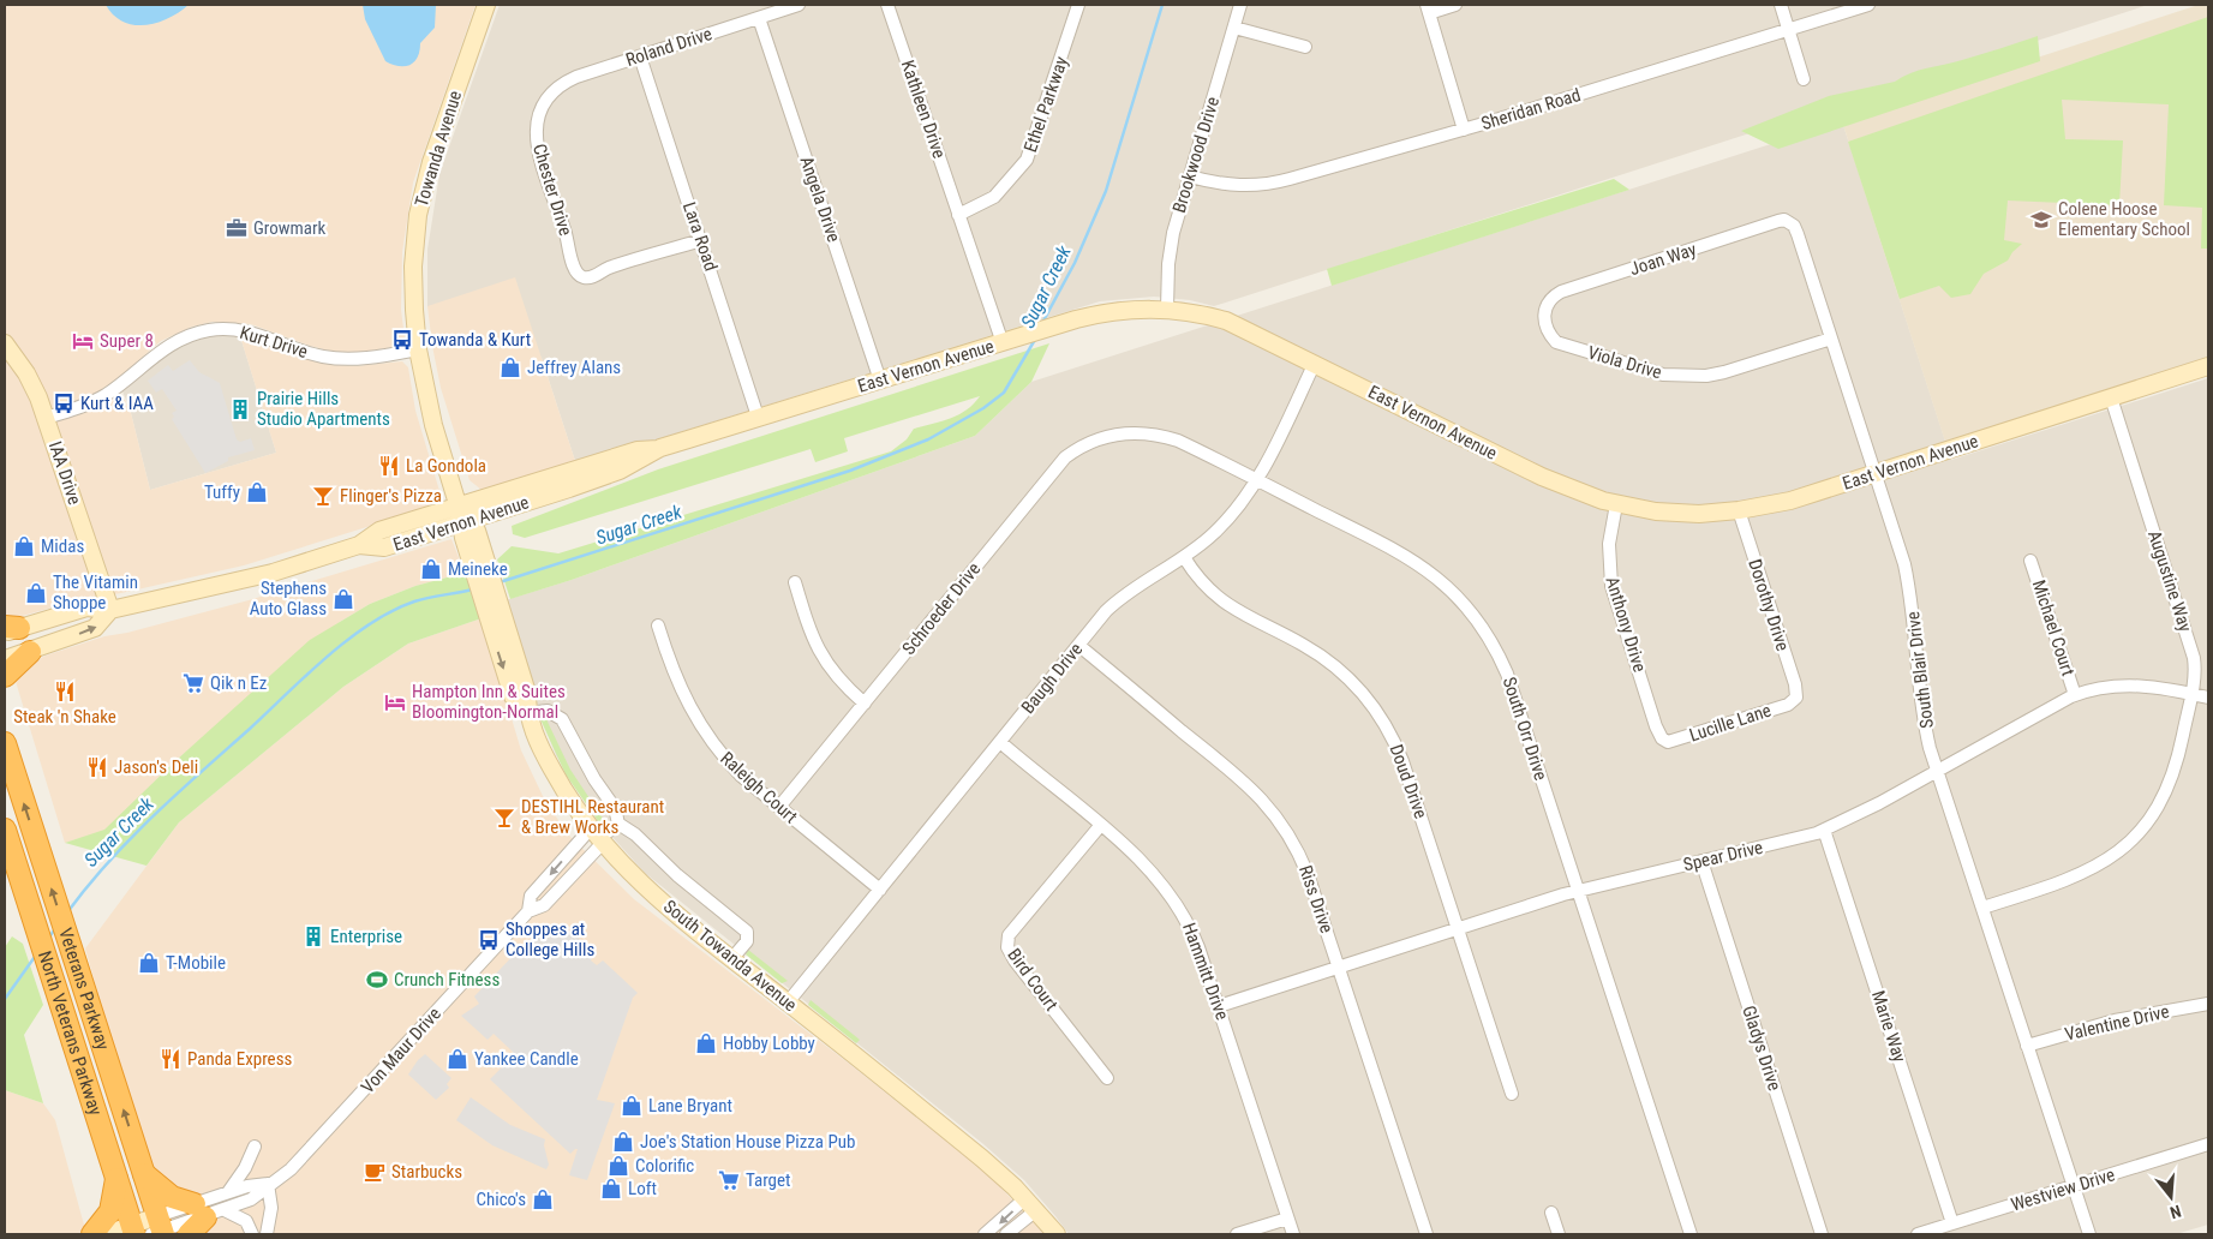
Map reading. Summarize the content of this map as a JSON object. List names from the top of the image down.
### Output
{
  "streets": {
    "highway": ["Veterans Parkway", "North Veterans Parkway"],
    "main road": [
      "Towanda Avenue",
      "East Vernon Avenue",
      "IAA Drive",
      "South Towanda Avenue"
    ],
    "street": [
      "Roland Drive",
      "Ethel Parkway",
      "Kathleen Drive",
      "Sheridan Road",
      "Brookwood Drive",
      "Chester Drive",
      "Angela Drive",
      "Lara Road",
      "Joan Way",
      "Kurt Drive",
      "Viola Drive",
      "Augustine Way",
      "Dorothy Drive",
      "Schroeder Drive",
      "Anthony Drive",
      "Michael Court",
      "South Blair Drive",
      "Baugh Drive",
      "Lucille Lane",
      "South Orr Drive",
      "Doud Drive",
      "Raleigh Court",
      "Spear Drive",
      "Riss Drive",
      "Hammitt Drive",
      "Bird Court",
      "Valentine Drive",
      "Marie Way",
      "Gladys Drive",
      "Von Maur Drive",
      "Westview Drive"
    ]
  },
  "crossings": [
    ["Roland Drive", "Chester Drive"],
    ["Roland Drive", "Angela Drive"],
    ["Roland Drive", "Lara Road"],
    ["Ethel Parkway", "Kathleen Drive"],
    ["Sheridan Road", "Brookwood Drive"],
    ["Towanda Avenue", "Kurt Drive"],
    ["Towanda Avenue", "East Vernon Avenue"],
    ["Towanda Avenue", "South Towanda Avenue"],
    ["Brookwood Drive", "East Vernon Avenue"],
    ["Chester Drive", "Lara Road"],
    ["Angela Drive", "East Vernon Avenue"],
    ["Lara Road", "East Vernon Avenue"],
    ["Joan Way", "Viola Drive"],
    ["Joan Way", "South Blair Drive"],
    ["Kurt Drive", "IAA Drive"],
    ["Viola Drive", "South Blair Drive"],
    ["East Vernon Avenue", "IAA Drive"],
    ["East Vernon Avenue", "Augustine Way"],
    ["East Vernon Avenue", "Dorothy Drive"],
    ["East Vernon Avenue", "Anthony Drive"],
    ["East Vernon Avenue", "South Blair Drive"],
    ["East Vernon Avenue", "Baugh Drive"],
    ["East Vernon Avenue", "South Towanda Avenue"],
    ["Augustine Way", "South Blair Drive"],
    ["Augustine Way", "Spear Drive"],
    ["Dorothy Drive", "Lucille Lane"],
    ["Schroeder Drive", "South Orr Drive"],
    ["Schroeder Drive", "Raleigh Court"],
    ["Anthony Drive", "Lucille Lane"],
    ["Michael Court", "Spear Drive"],
    ["South Blair Drive", "Spear Drive"],
    ["South Blair Drive", "Valentine Drive"],
    ["South Blair Drive", "Westview Drive"],
    ["Baugh Drive", "South Orr Drive"],
    ["Baugh Drive", "Doud Drive"],
    ["Baugh Drive", "Raleigh Court"],
    ["Baugh Drive", "Riss Drive"],
    ["Baugh Drive", "South Towanda Avenue"],
    ["Baugh Drive", "Hammitt Drive"],
    ["South Orr Drive", "Spear Drive"],
    ["Doud Drive", "Spear Drive"],
    ["Spear Drive", "Riss Drive"],
    ["Spear Drive", "Hammitt Drive"],
    ["Spear Drive", "Marie Way"],
    ["Spear Drive", "Gladys Drive"],
    ["South Towanda Avenue", "Von Maur Drive"],
    ["Hammitt Drive", "Bird Court"],
    ["Veterans Parkway", "Von Maur Drive"],
    ["Marie Way", "Westview Drive"]
  ],
  "one_way": ["Veterans Parkway"],
  "water": ["Sugar Creek"],
  "places": {
    "school or university": ["Colene Hoose Elementary School"],
    "office": ["Growmark"],
    "bus stop": ["Towanda & Kurt", "Kurt & IAA", "Shoppes at College Hills"],
    "hotel": ["Super 8", "Hampton Inn & Suites Bloomington-Normal"],
    "shop": [
      "Jeffrey Alans",
      "Tuffy",
      "Midas",
      "Meineke",
      "The Vitamin Shoppe",
      "Stephens Auto Glass",
      "T-Mobile",
      "Hobby Lobby",
      "Yankee Candle",
      "Lane Bryant",
      "Joe's Station House Pizza Pub",
      "Colorific",
      "Loft",
      "Chico's"
    ],
    "building": ["Prairie Hills Studio Apartments", "Enterprise"],
    "restaurant": [
      "La Gondola",
      "Steak 'n Shake",
      "Jason's Deli",
      "Panda Express"
    ],
    "bar": ["Flinger's Pizza", "DESTIHL Restaurant & Brew Works"],
    "supermarket": ["Qik n Ez", "Target"],
    "sports": ["Crunch Fitness"],
    "cafe": ["Starbucks"]
  },
  "north": "bottom"
}
